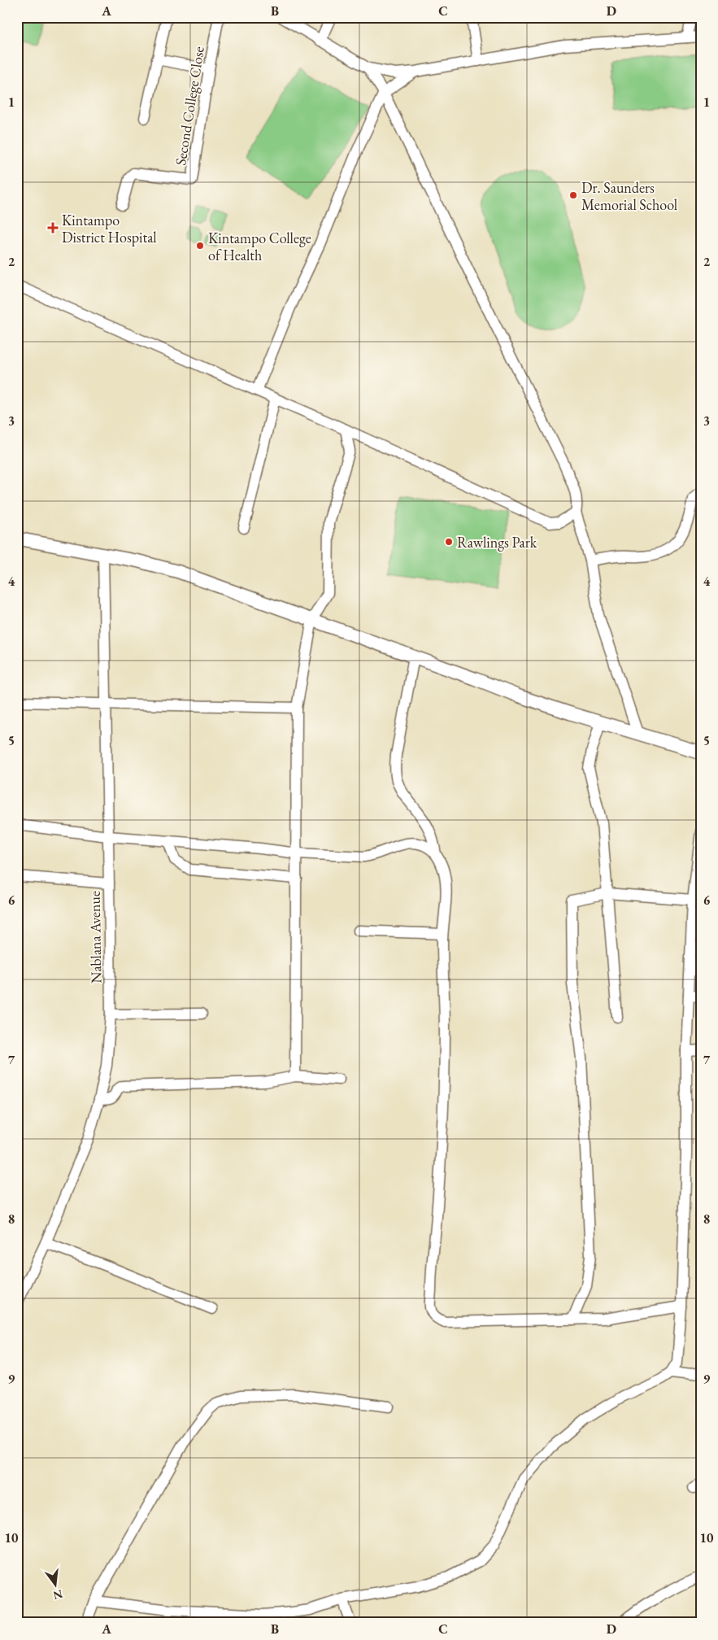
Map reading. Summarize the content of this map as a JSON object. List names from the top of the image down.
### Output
{
  "streets": {
    "street": ["Second College Close", "Nablana Avenue"]
  },
  "places": {
    "other": ["Dr. Saunders Memorial School", "Kintampo College of Health", "Rawlings Park"],
    "health": ["Kintampo District Hospital"]
  },
  "north": "bottom",
  "grid": {
    "columns": [
      "A",
      "B",
      "C",
      "D"
    ],
    "rows": [
      "1",
      "2",
      "3",
      "4",
      "5",
      "6",
      "7",
      "8",
      "9",
      "10"
    ]
  }
}
